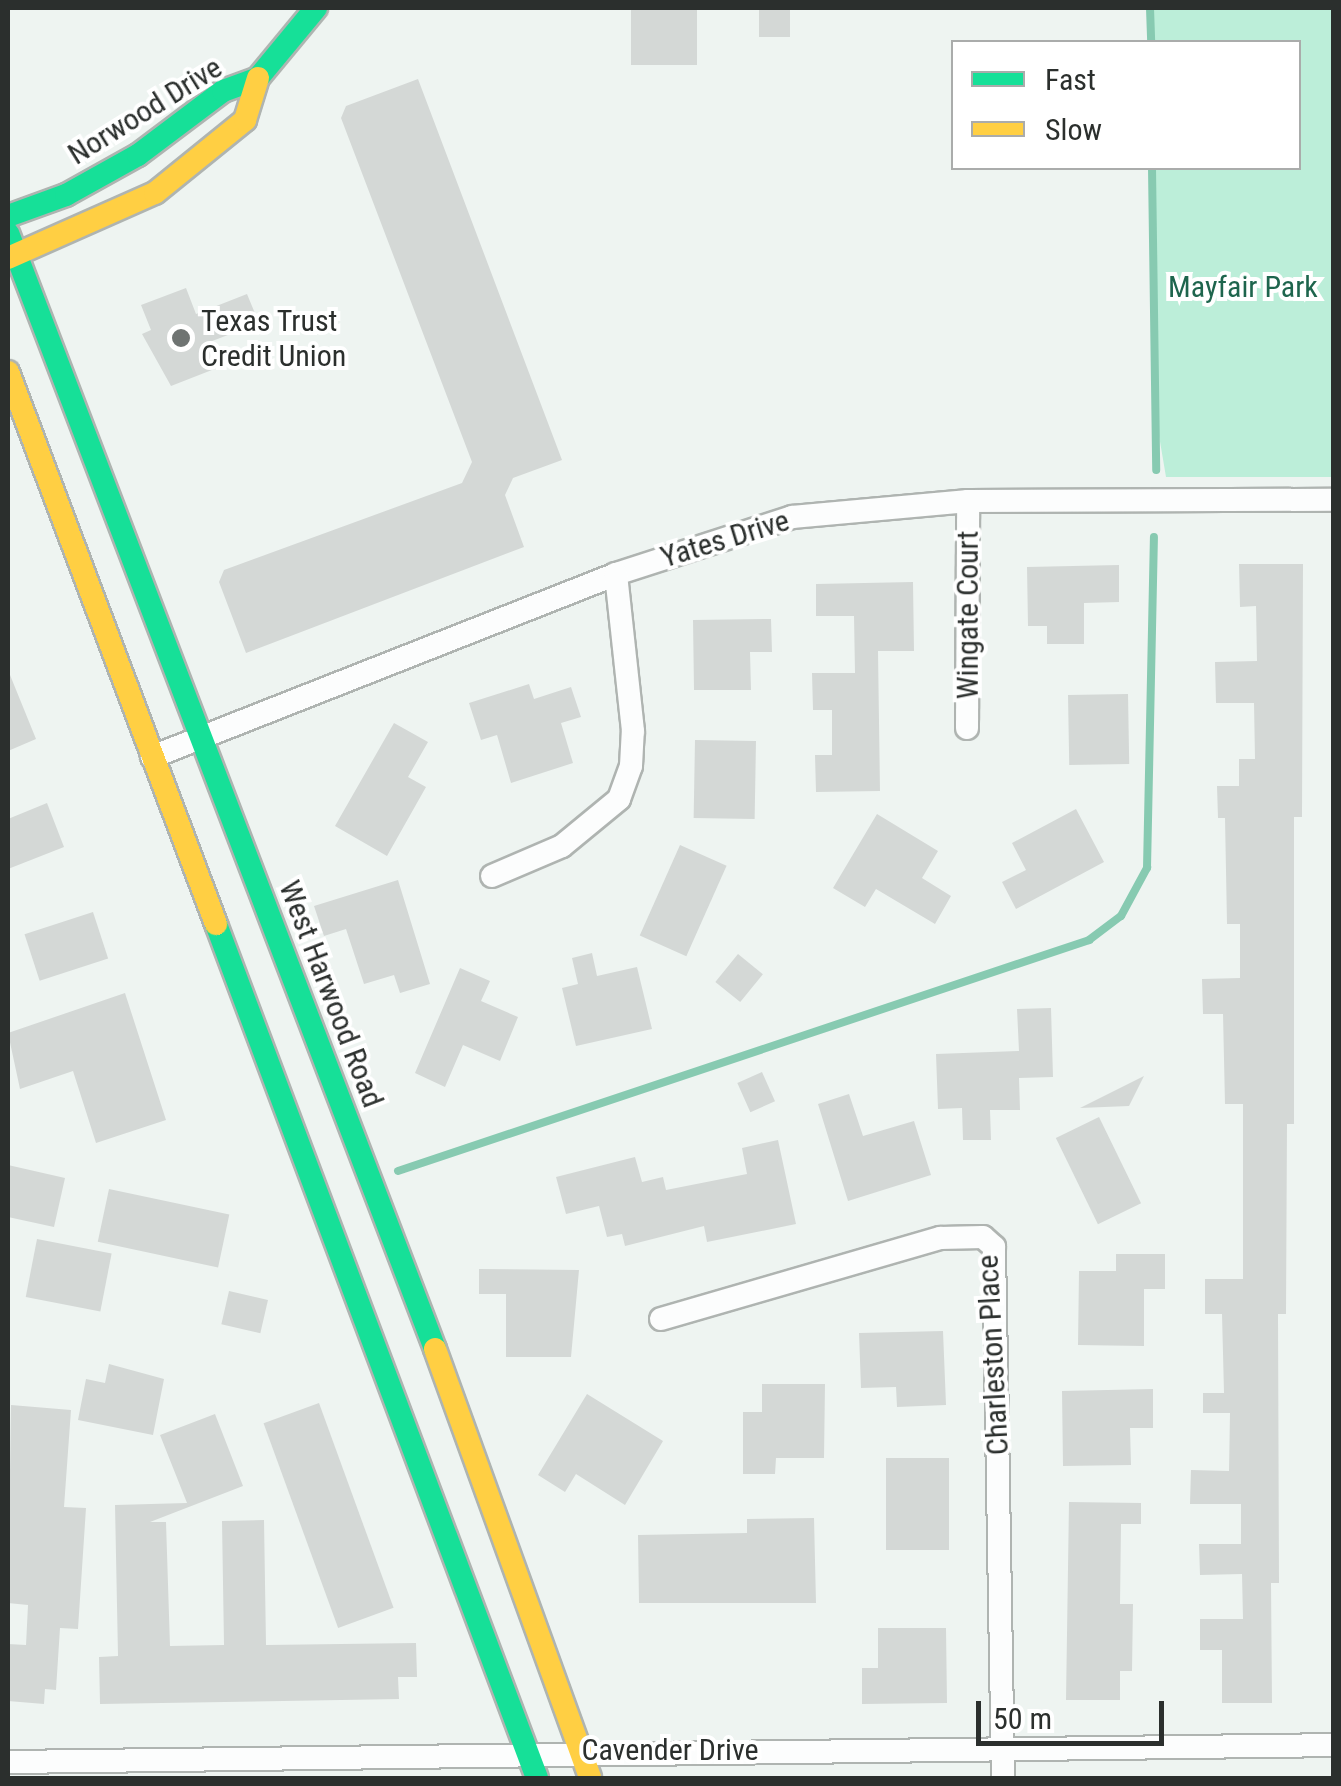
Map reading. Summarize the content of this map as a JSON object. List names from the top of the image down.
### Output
{
  "streets": {
    "main road": ["Norwood Drive", "West Harwood Road"],
    "street": [
      "Yates Drive",
      "Wingate Court",
      "Charleston Place",
      "Cavender Drive"
    ]
  },
  "crossings": [
    ["Norwood Drive", "West Harwood Road"],
    ["Yates Drive", "Wingate Court"],
    ["Yates Drive", "West Harwood Road"],
    ["West Harwood Road", "Cavender Drive"],
    ["Charleston Place", "Cavender Drive"]
  ],
  "parks": ["Mayfair Park"],
  "places": ["Texas Trust Credit Union"],
  "legend": ["Fast", "Slow"],
  "scale_bar": "50 m"
}
